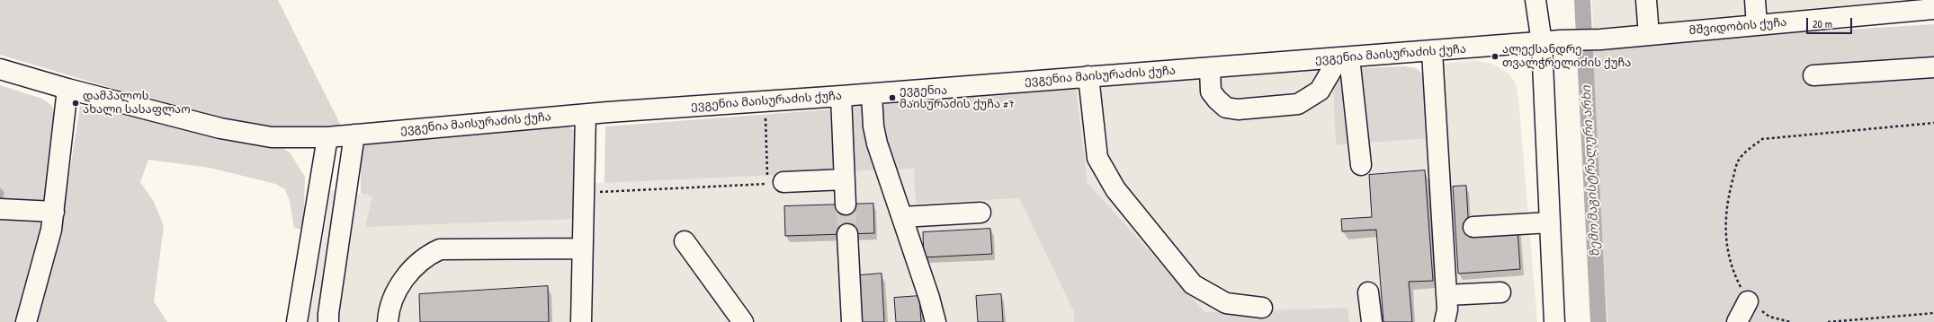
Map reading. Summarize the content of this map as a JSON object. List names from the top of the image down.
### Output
{
  "streets": {
    "street": ["მშვიდობის ქუჩა", "ევგენია მაისურაძის ქუჩა"]
  },
  "crossings": [
    ["მშვიდობის ქუჩა", "ევგენია მაისურაძის ქუჩა"]
  ],
  "water": ["ზემო მაგისტრალური არხი"],
  "places": ["ალექსანდრე თვალჭრელიძის ქუჩა", "ევგენია მაისურაძის ქუჩა #7", "დამპალოს ახალი სასაფლაო"],
  "scale_bar": "20 m"
}
